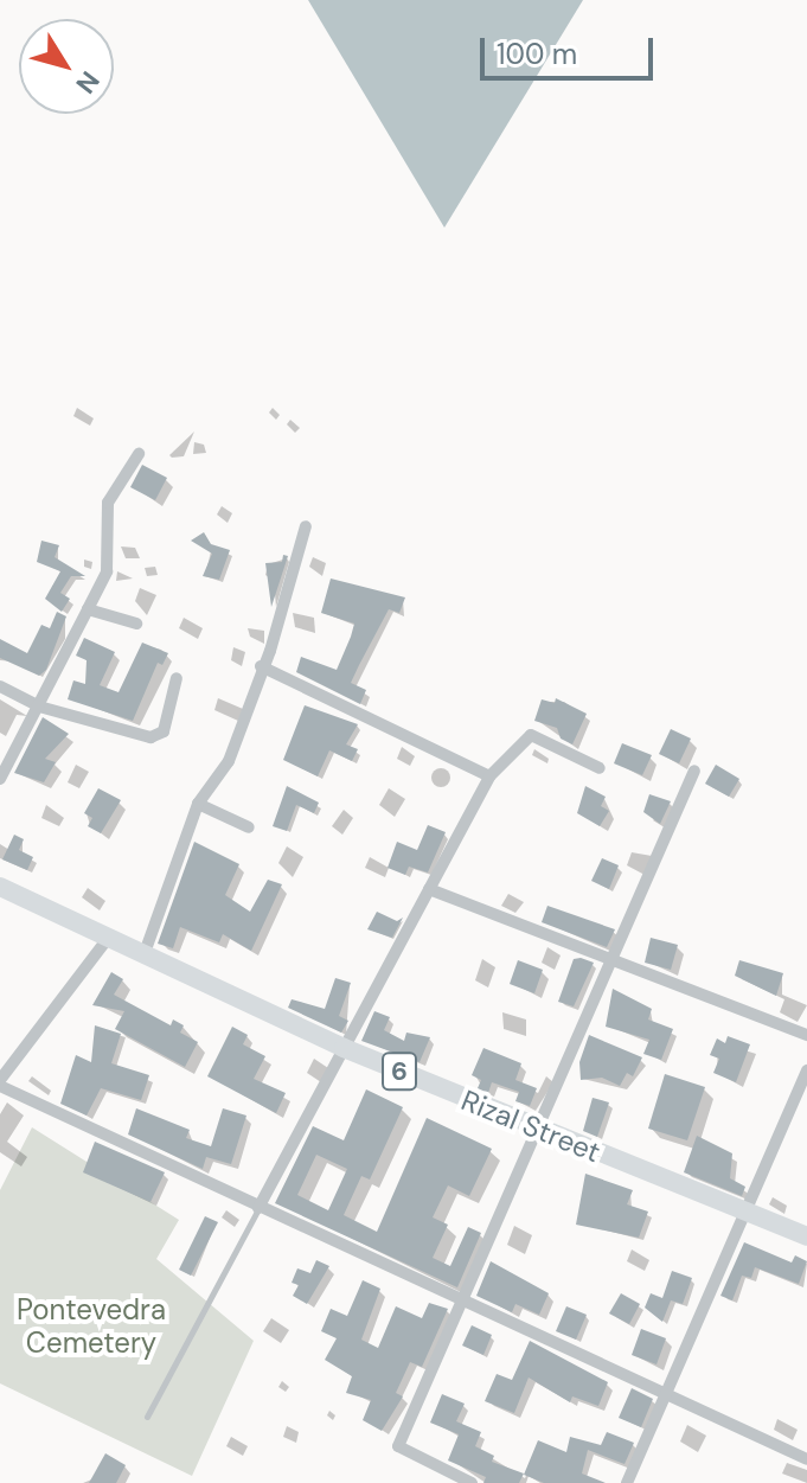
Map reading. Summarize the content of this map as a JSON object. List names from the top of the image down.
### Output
{
  "streets": {
    "highway": ["6", "Rizal Street"]
  },
  "parks": ["Pontevedra Cemetery"],
  "scale_bar": "100 m",
  "north": "bottom right"
}
